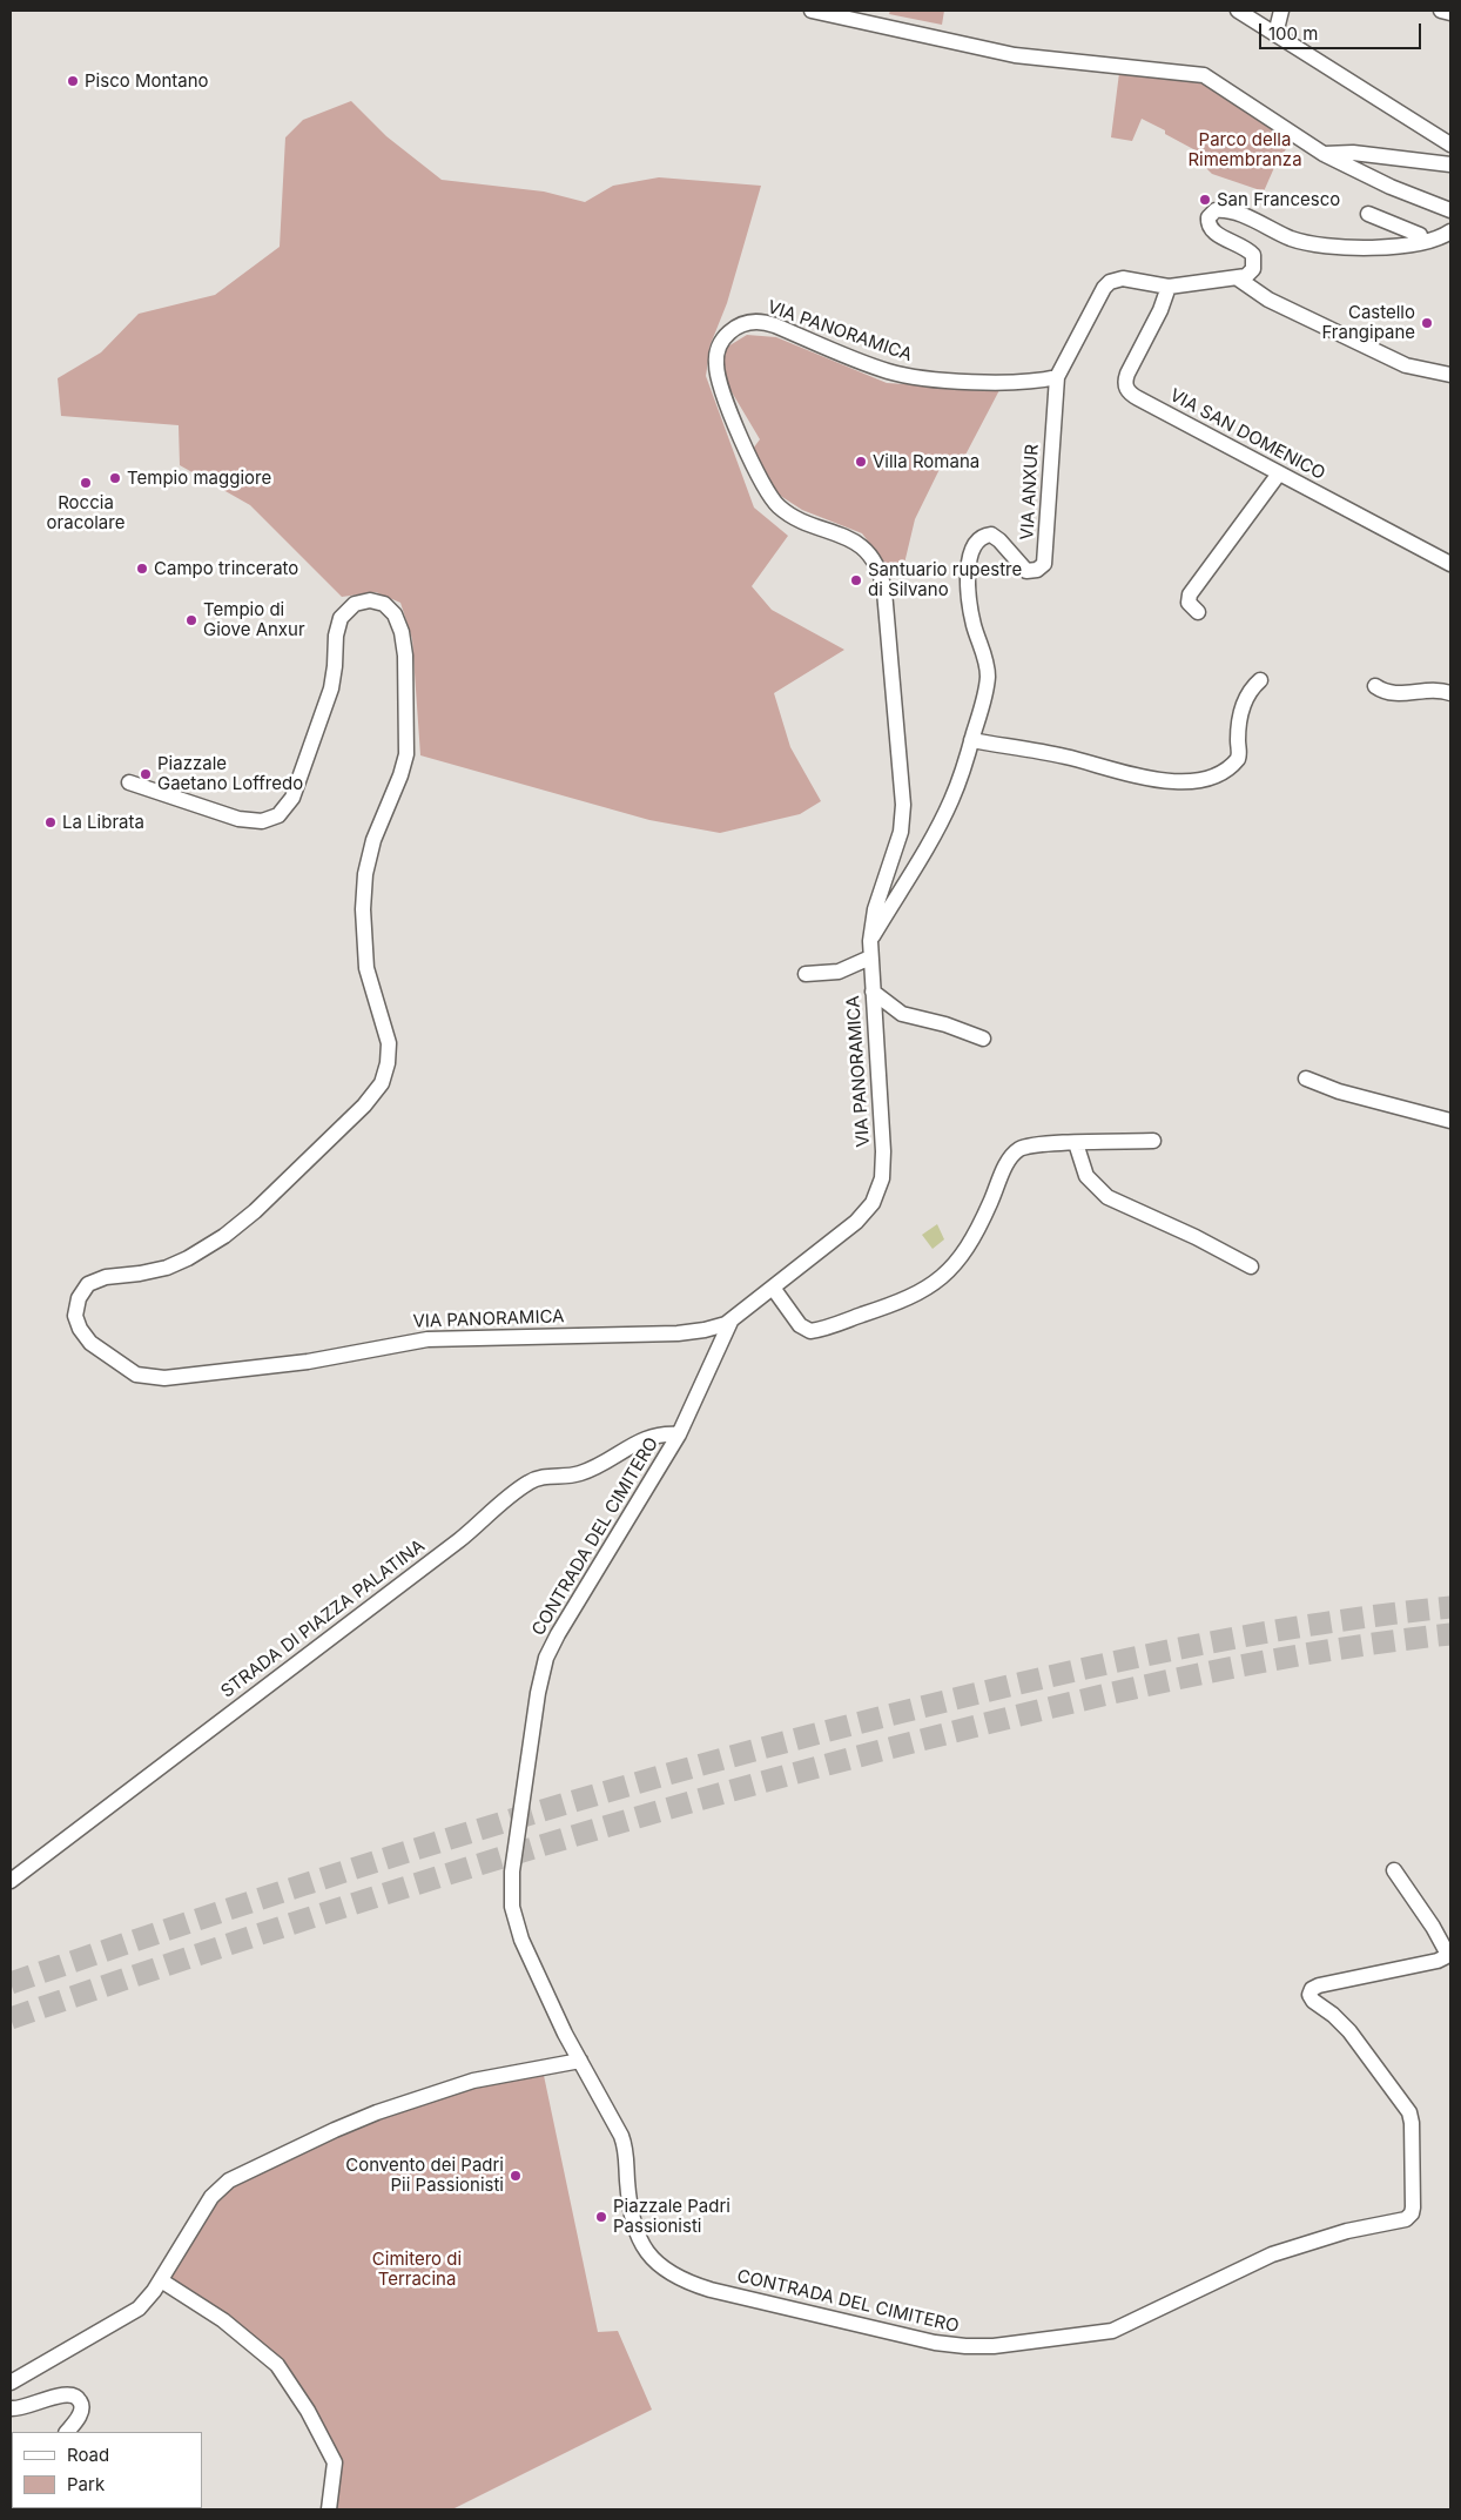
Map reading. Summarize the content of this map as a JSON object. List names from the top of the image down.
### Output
{
  "streets": {
    "street": [
      "VIA PANORAMICA",
      "VIA SAN DOMENICO",
      "VIA ANXUR",
      "CONTRADA DEL CIMITERO",
      "STRADA DI PIAZZA PALATINA"
    ]
  },
  "crossings": [
    ["VIA PANORAMICA", "VIA ANXUR"],
    ["VIA PANORAMICA", "CONTRADA DEL CIMITERO"],
    ["VIA SAN DOMENICO", "VIA ANXUR"],
    ["CONTRADA DEL CIMITERO", "STRADA DI PIAZZA PALATINA"]
  ],
  "parks": ["Parco della Rimembranza", "Cimitero di Terracina"],
  "places": [
    "Pisco Montano",
    "San Francesco",
    "Castello Frangipane",
    "Villa Romana",
    "Tempio maggiore",
    "Roccia oracolare",
    "Campo trincerato",
    "Santuario rupestre di Silvano",
    "Tempio di Giove Anxur",
    "Piazzale Gaetano Loffredo",
    "La Librata",
    "Convento dei Padri Pii Passionisti",
    "Piazzale Padri Passionisti"
  ],
  "legend": ["Road", "Park"],
  "scale_bar": "100 m"
}
